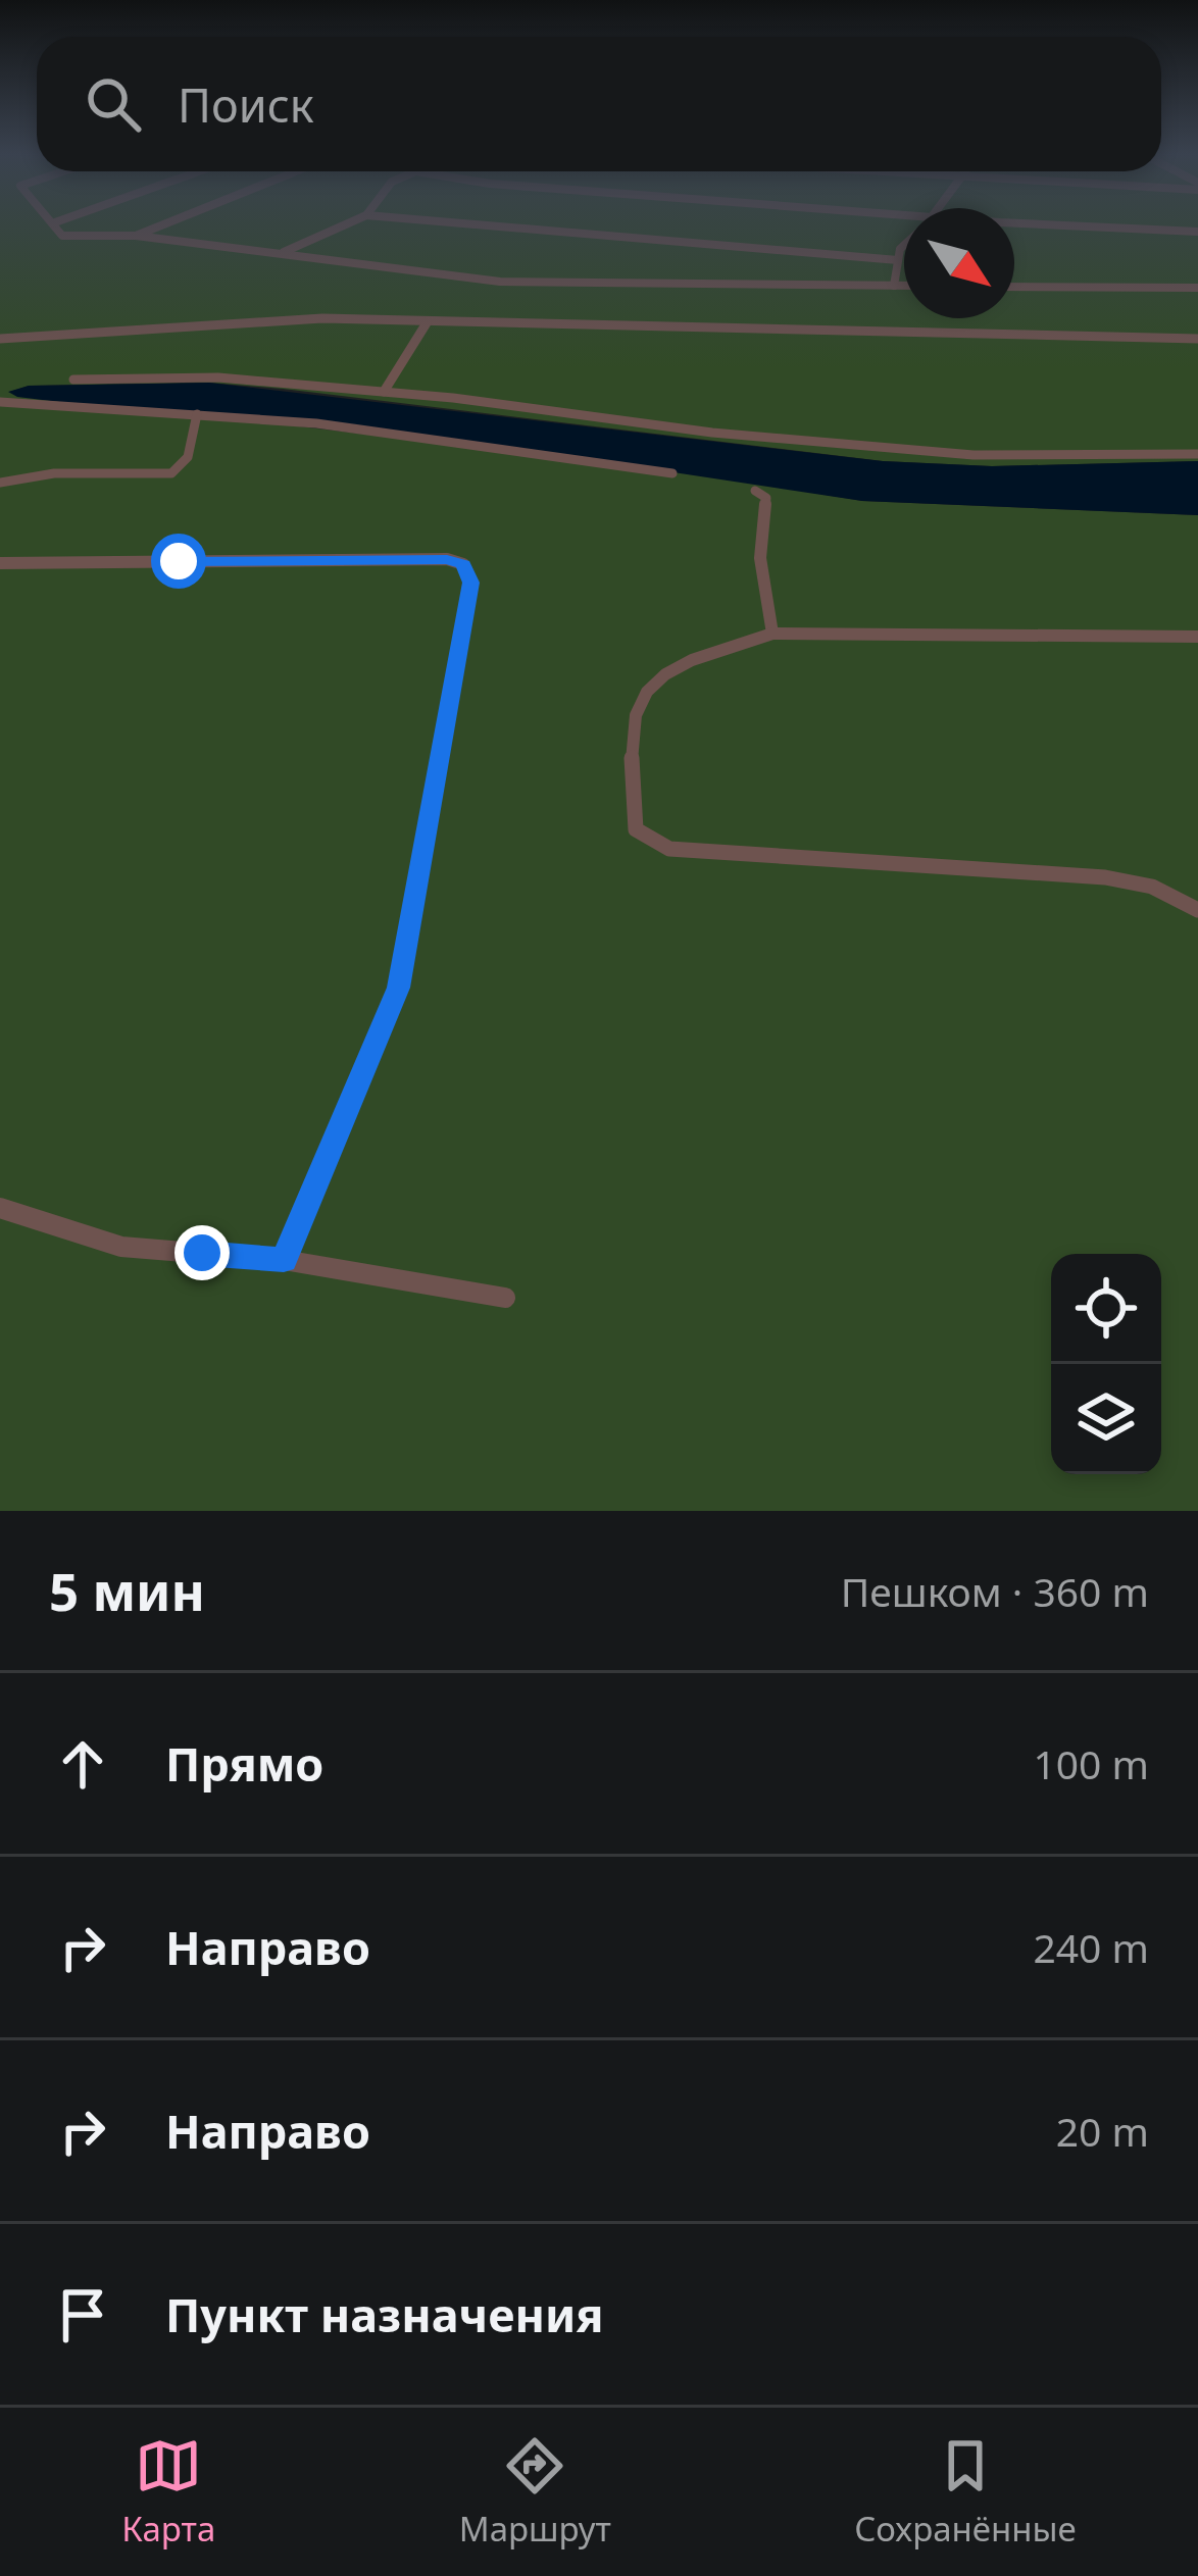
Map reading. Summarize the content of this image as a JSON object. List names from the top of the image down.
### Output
{
  "north": "bottom right",
  "page": {
    "search": "Поиск",
    "heading": ["5 мин", "Пешком · 360 m"],
    "list": [
      ["Прямо", "100 m"],
      ["Направо", "240 m"],
      ["Направо", "20 m"],
      "Пункт назначения"
    ],
    "nav": ["Карта", "Маршрут", "Сохранённые"]
  }
}
